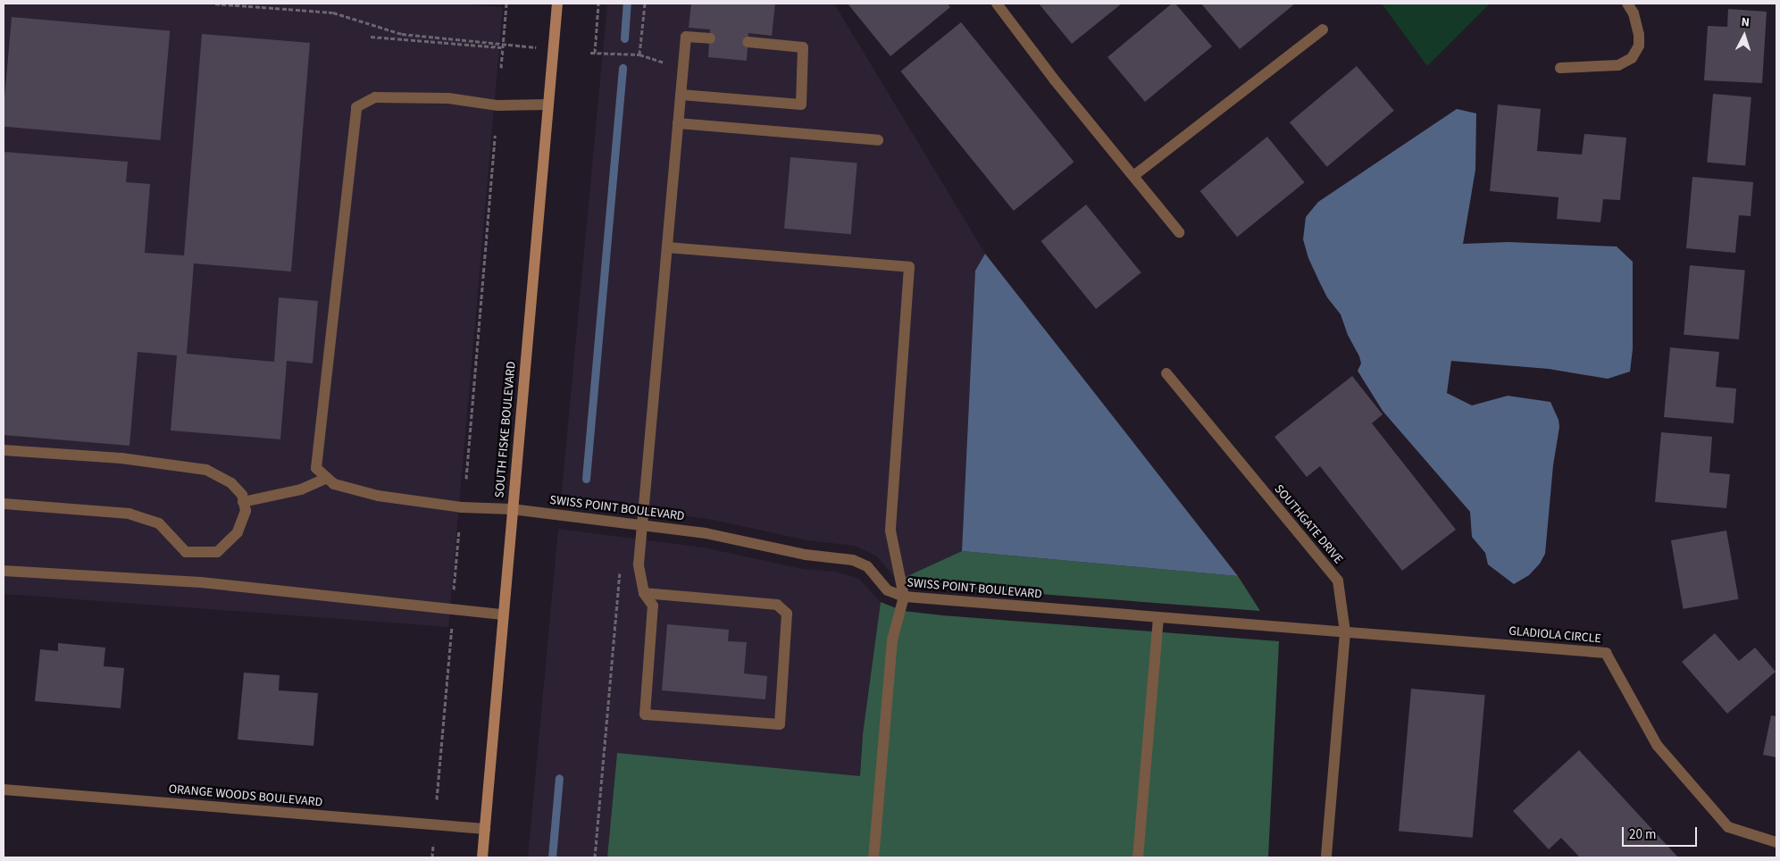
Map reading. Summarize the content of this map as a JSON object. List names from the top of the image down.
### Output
{
  "streets": {
    "main road": ["SOUTH FISKE BOULEVARD"],
    "street": [
      "SWISS POINT BOULEVARD",
      "SOUTHGATE DRIVE",
      "GLADIOLA CIRCLE",
      "ORANGE WOODS BOULEVARD"
    ]
  },
  "crossings": [
    ["SOUTH FISKE BOULEVARD", "SWISS POINT BOULEVARD"],
    ["SOUTH FISKE BOULEVARD", "ORANGE WOODS BOULEVARD"],
    ["SWISS POINT BOULEVARD", "SOUTHGATE DRIVE"],
    ["SWISS POINT BOULEVARD", "GLADIOLA CIRCLE"],
    ["SOUTHGATE DRIVE", "GLADIOLA CIRCLE"]
  ],
  "scale_bar": "20 m",
  "north": "top"
}
